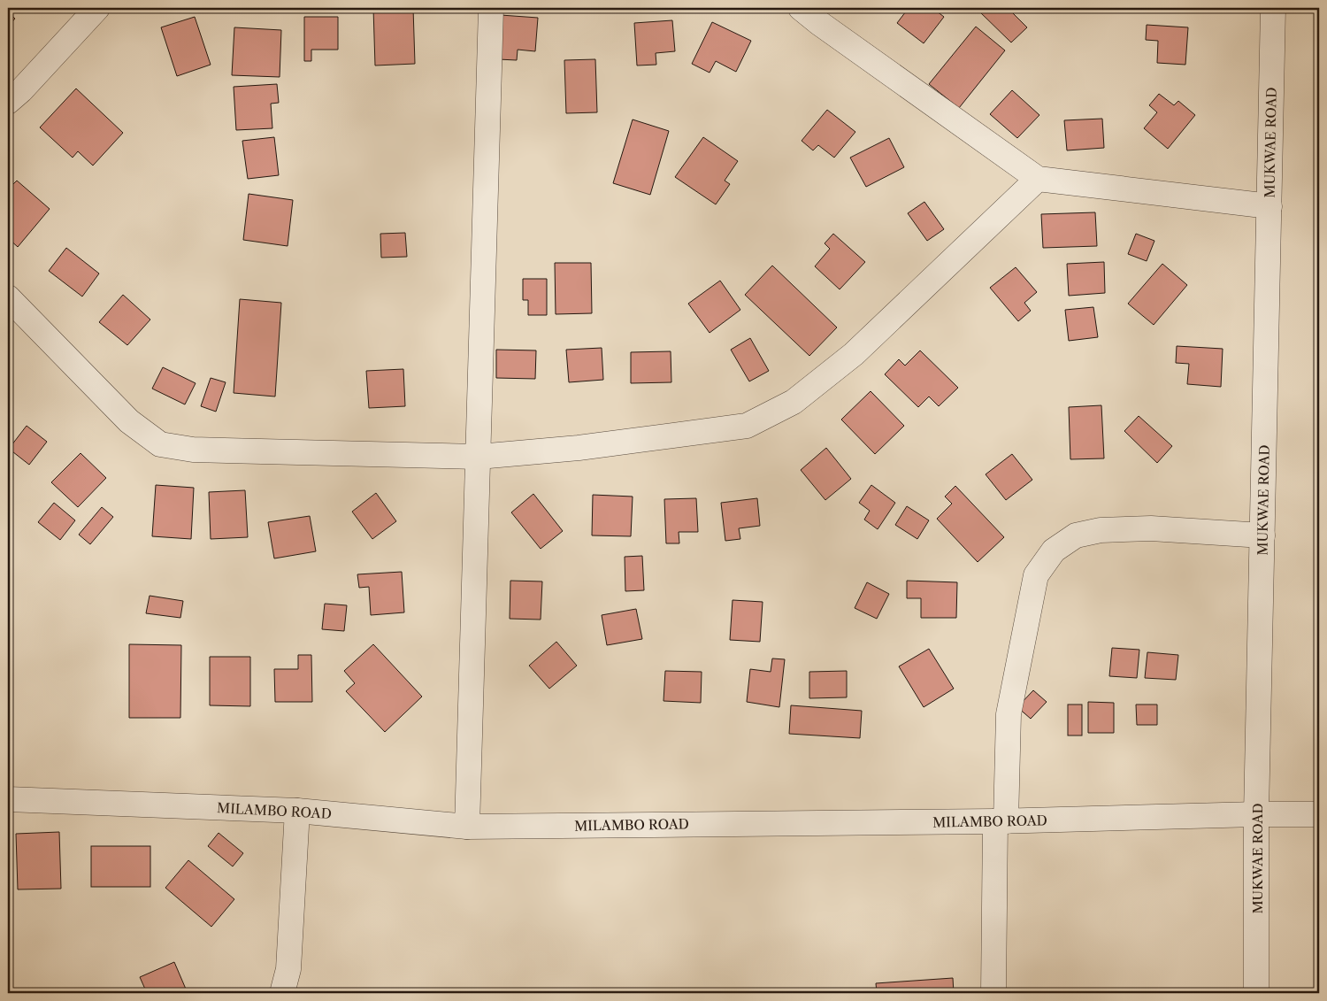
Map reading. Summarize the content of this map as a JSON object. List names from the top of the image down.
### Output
{
  "streets": {
    "street": ["MUKWAE ROAD", "MILAMBO ROAD"]
  },
  "crossings": [
    ["MUKWAE ROAD", "MILAMBO ROAD"]
  ]
}
